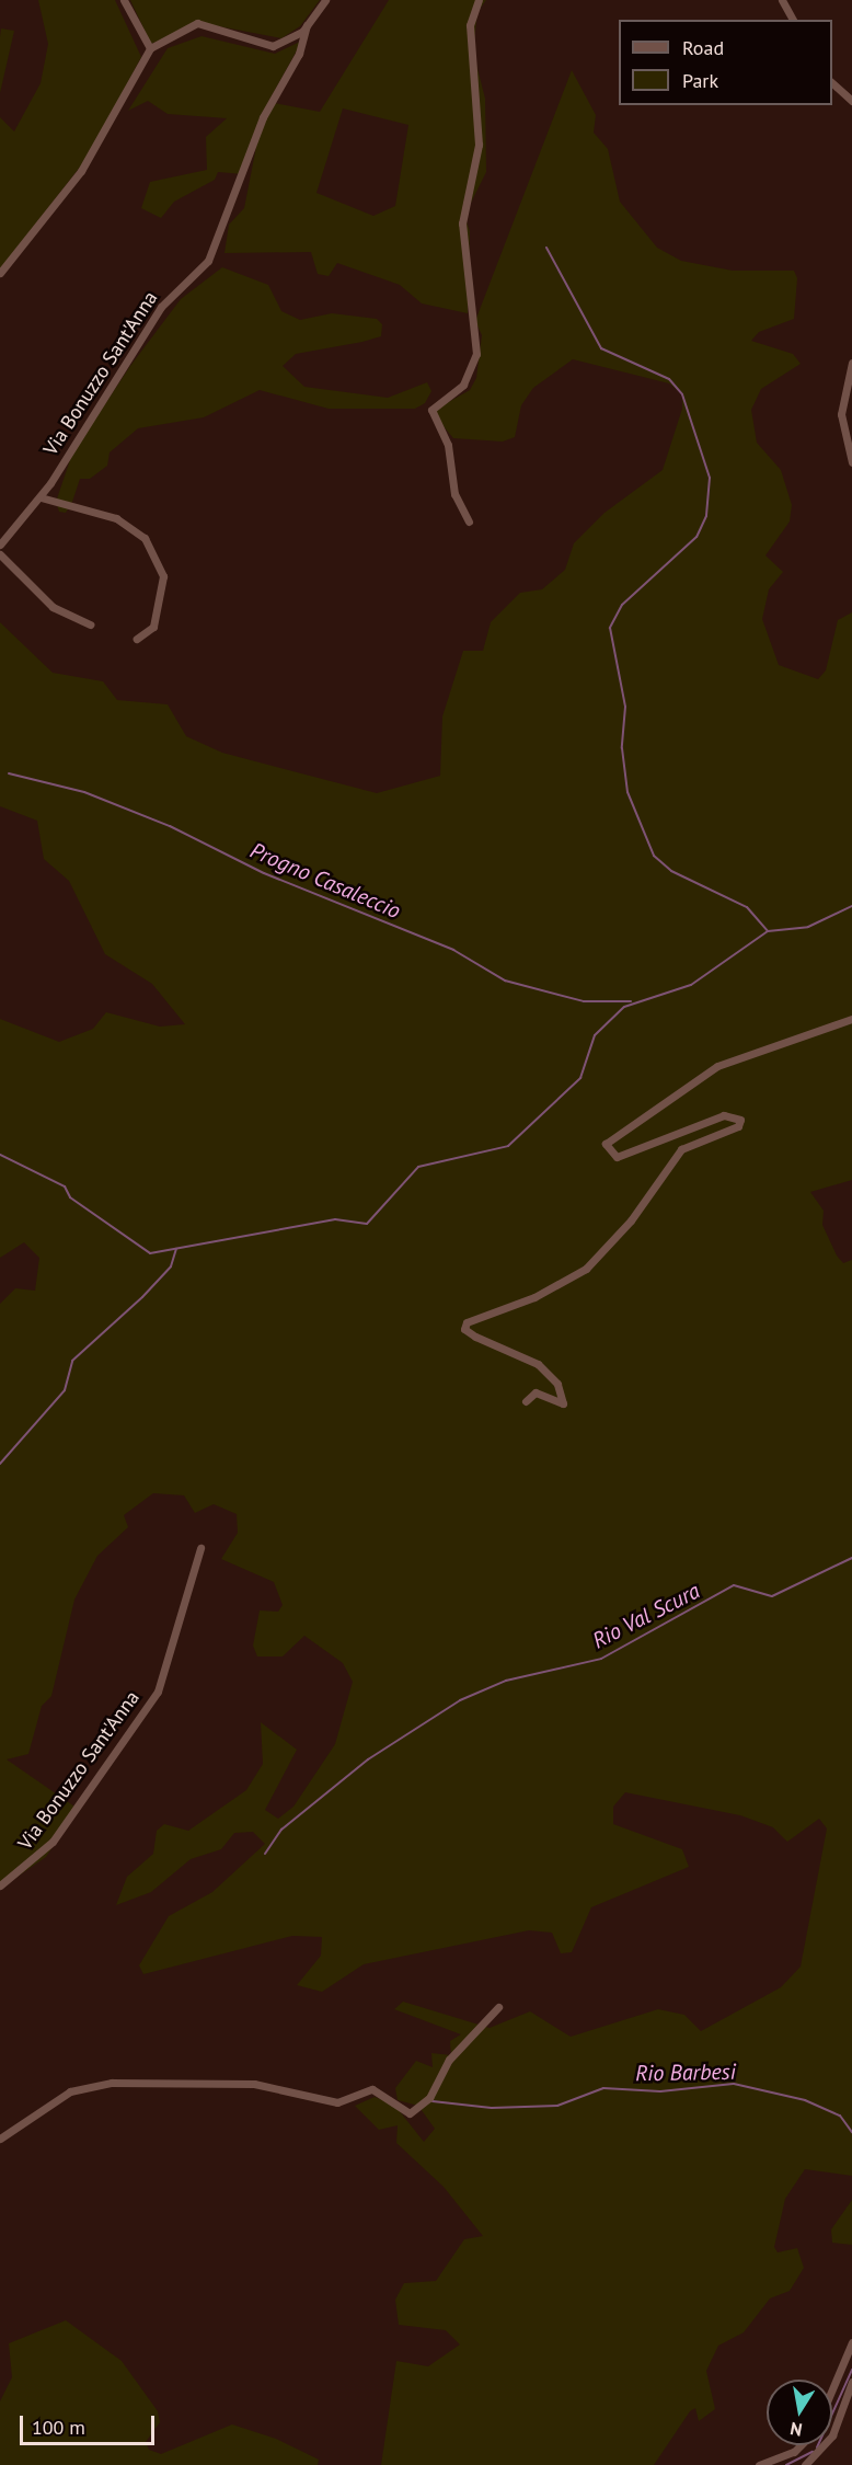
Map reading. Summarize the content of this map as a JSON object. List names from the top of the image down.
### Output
{
  "streets": {
    "street": ["Via Bonuzzo Sant'Anna"]
  },
  "water": ["Progno Casaleccio", "Rio Val Scura", "Rio Barbesi"],
  "legend": ["Road", "Park"],
  "scale_bar": "100 m",
  "north": "bottom"
}
